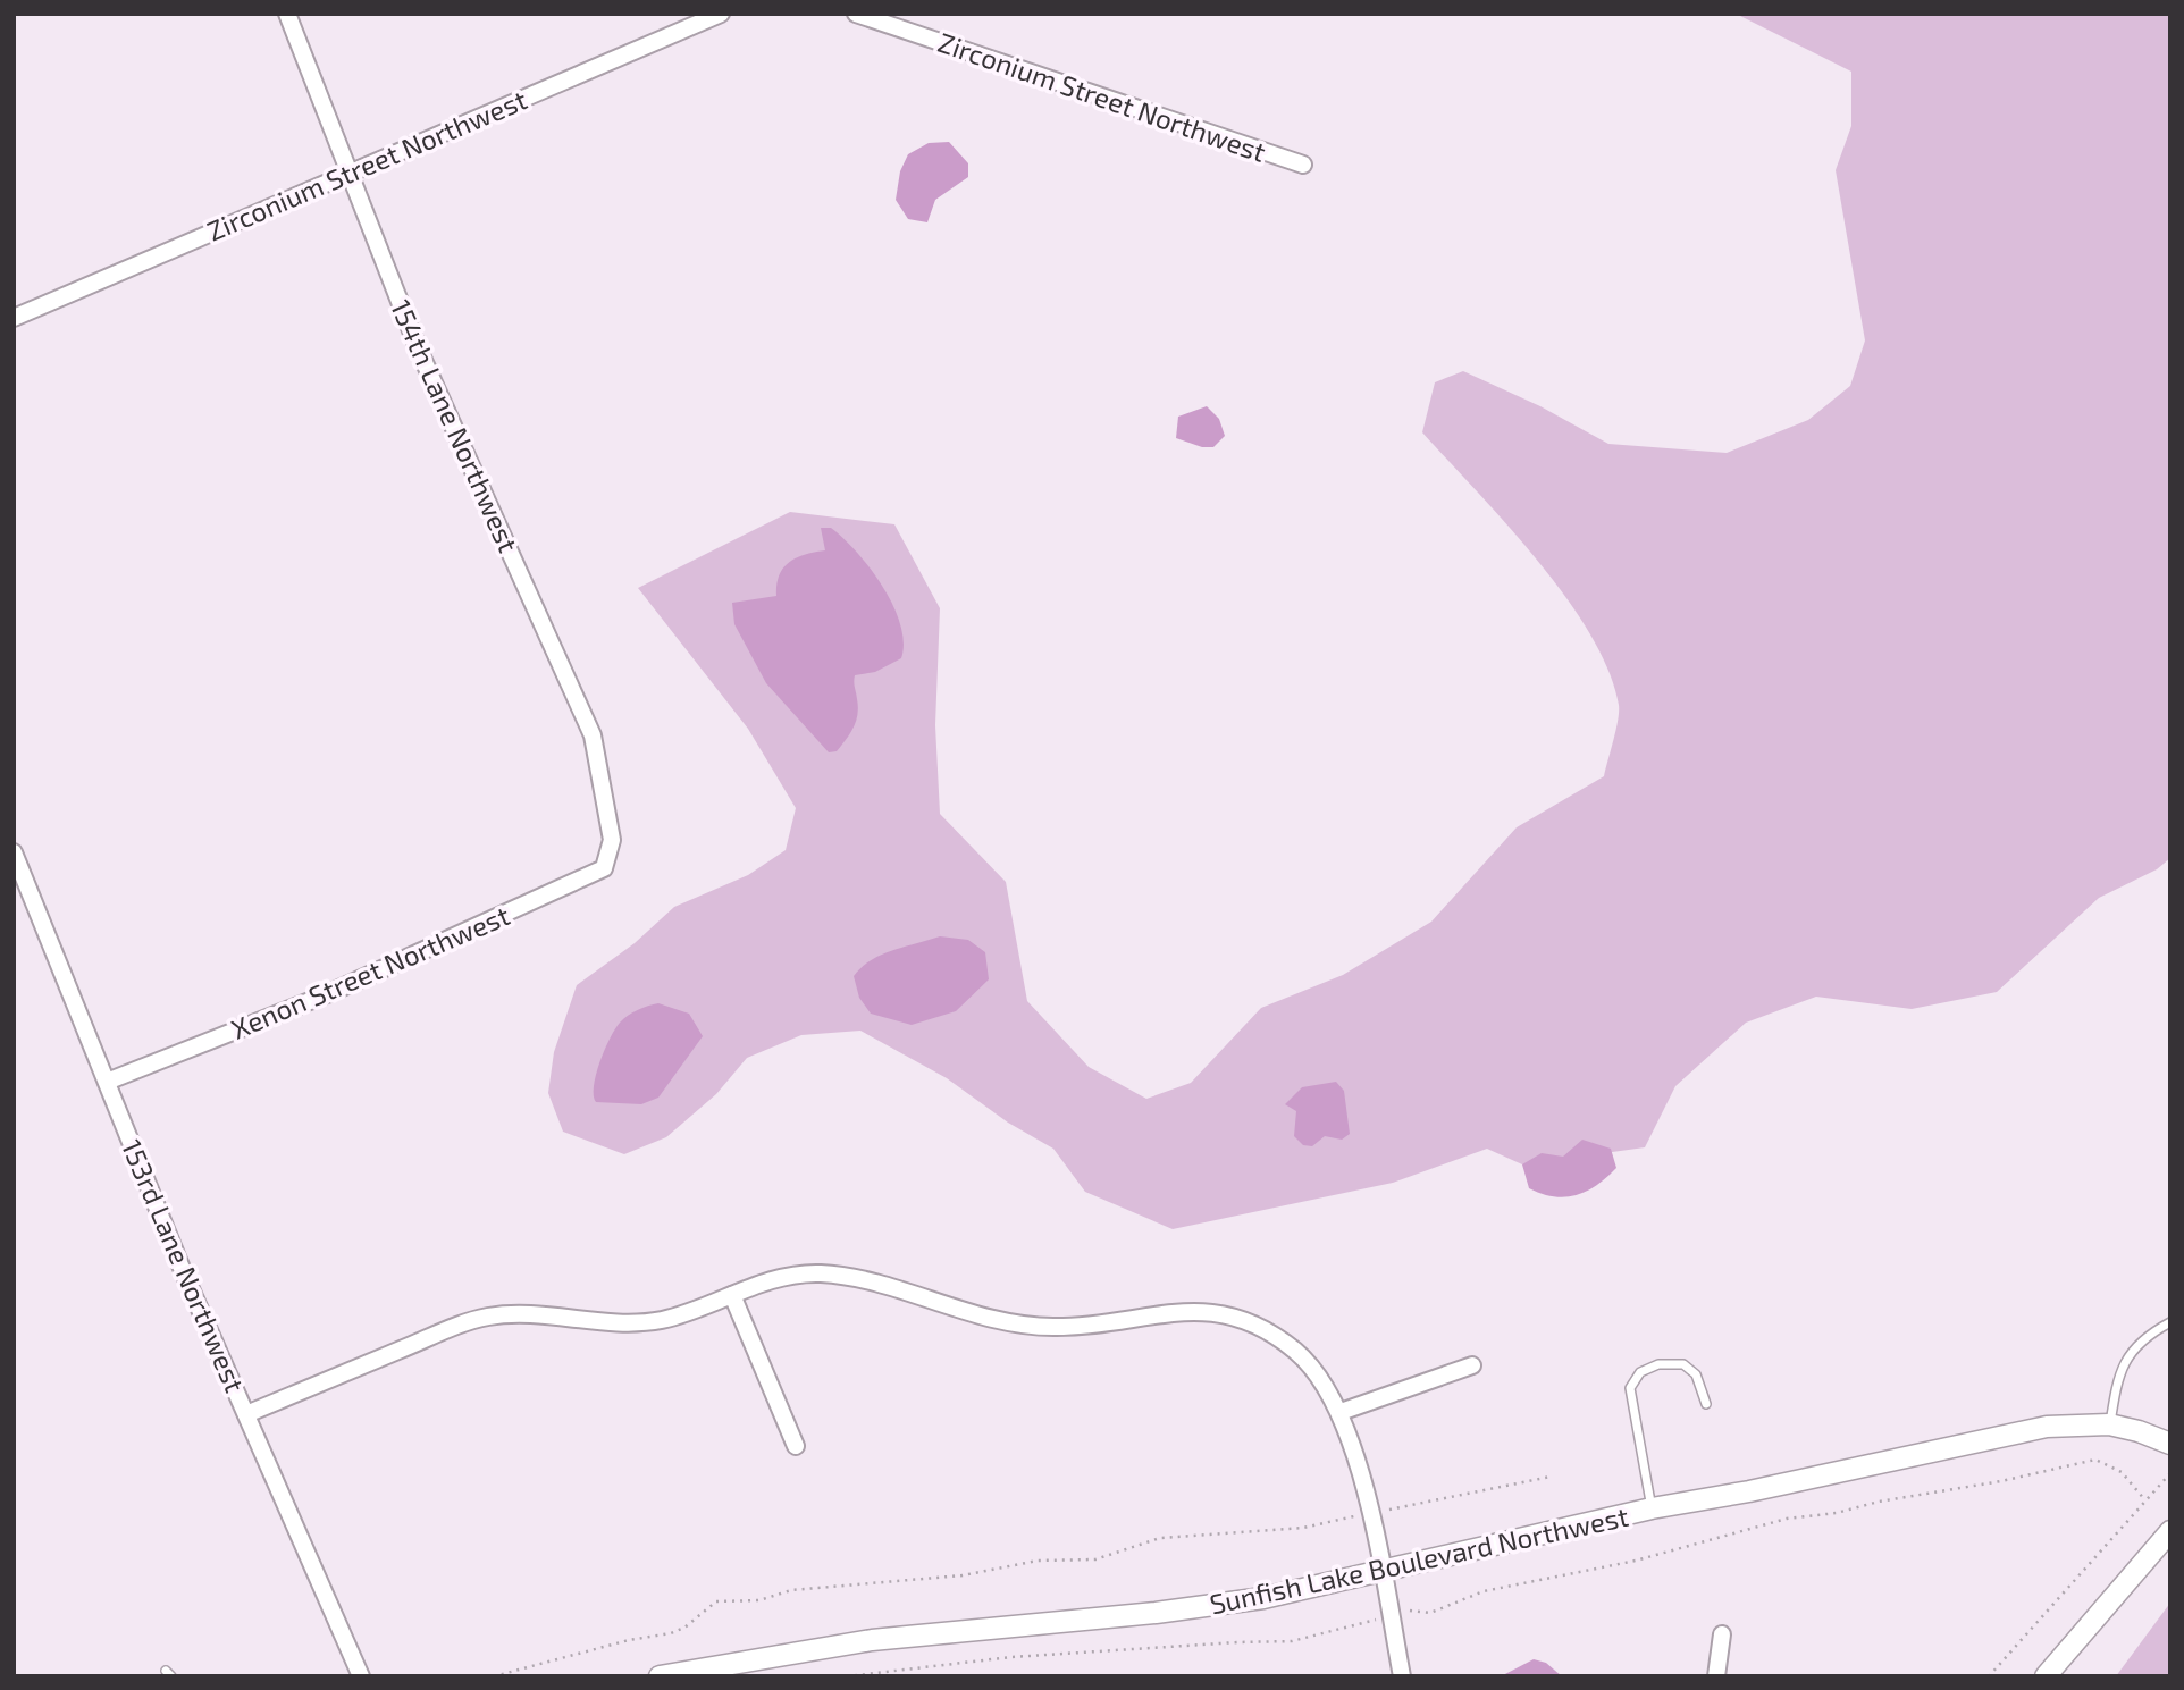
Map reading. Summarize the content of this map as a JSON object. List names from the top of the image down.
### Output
{
  "streets": {
    "street": [
      "Zirconium Street Northwest",
      "154th Lane Northwest",
      "Xenon Street Northwest",
      "153rd Lane Northwest",
      "Sunfish Lake Boulevard Northwest"
    ]
  },
  "crossings": [
    ["Zirconium Street Northwest", "154th Lane Northwest"],
    ["154th Lane Northwest", "Xenon Street Northwest"],
    ["Xenon Street Northwest", "153rd Lane Northwest"]
  ]
}
